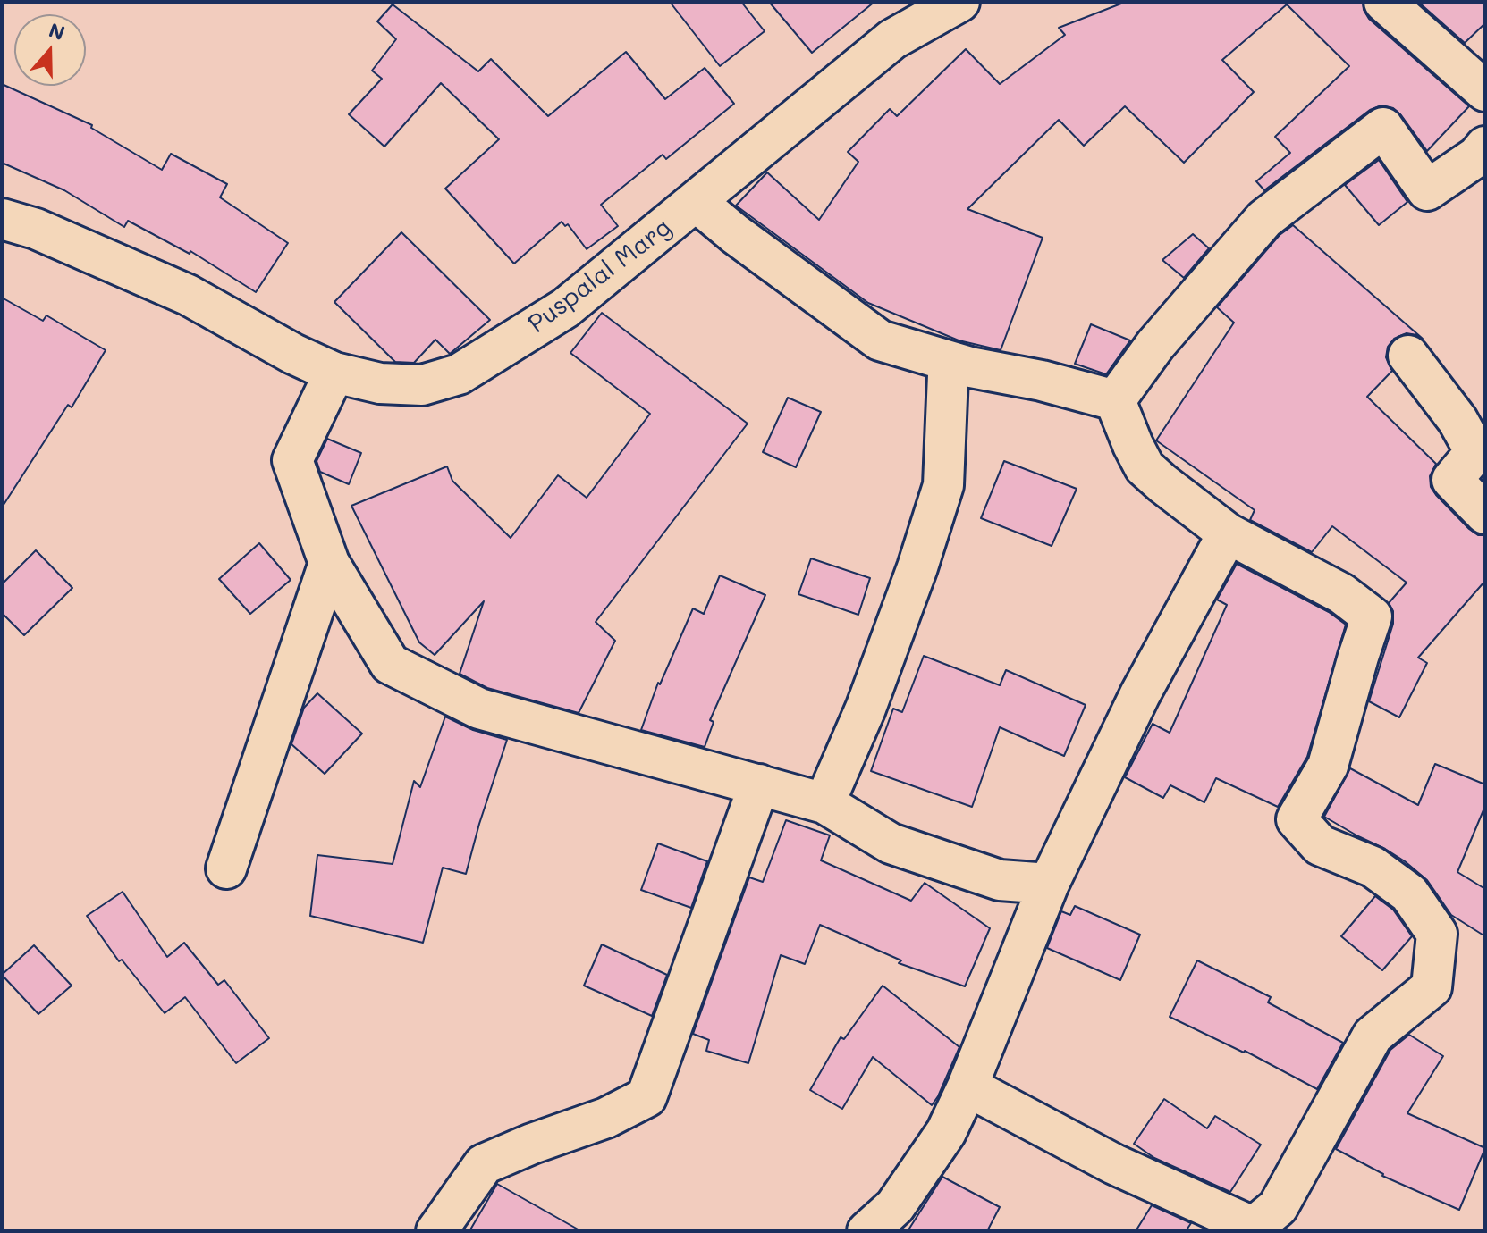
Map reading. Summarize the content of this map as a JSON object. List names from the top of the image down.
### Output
{
  "streets": {
    "street": ["Puspalal Marg"]
  },
  "north": "top"
}
